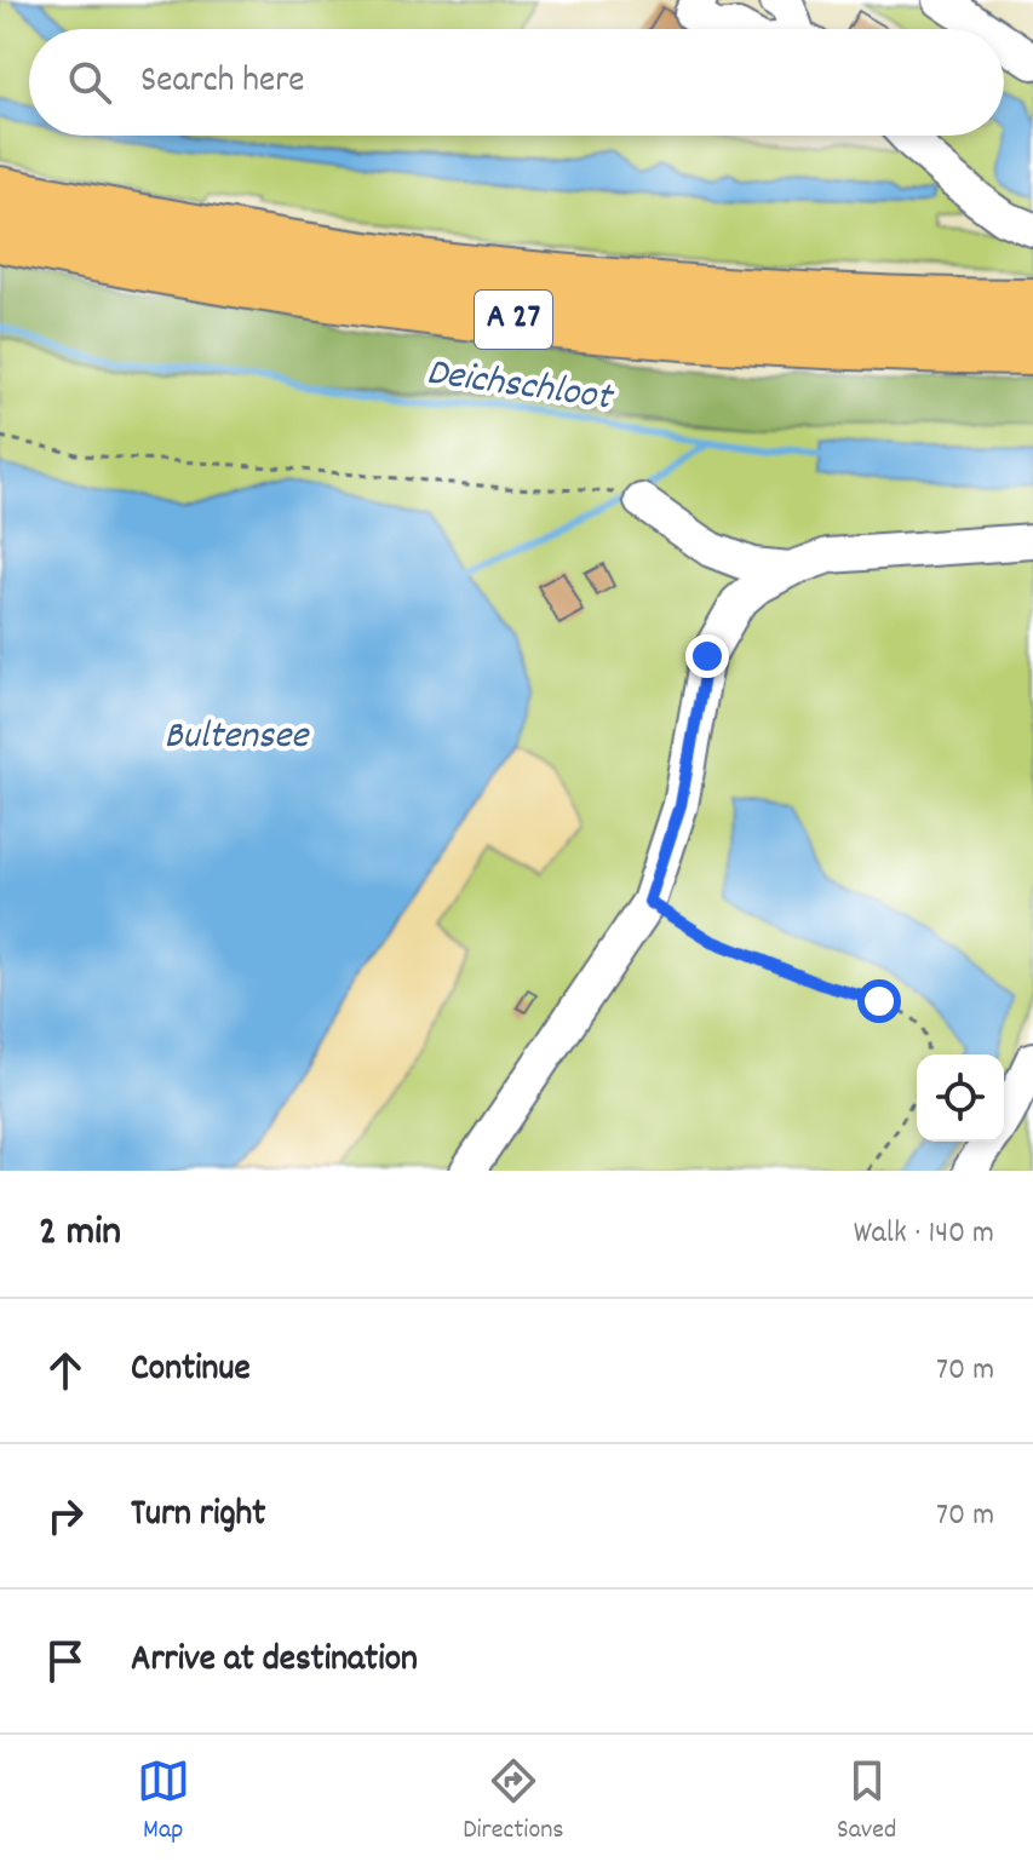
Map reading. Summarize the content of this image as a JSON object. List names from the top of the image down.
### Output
{
  "streets": {
    "highway": ["A 27"]
  },
  "water": ["Deichschloot", "Bultensee"],
  "page": {
    "search": "Search here",
    "heading": ["2 min", "Walk · 140 m"],
    "list": [
      ["Continue", "70 m"],
      ["Turn right", "70 m"],
      "Arrive at destination"
    ],
    "nav": ["Map", "Directions", "Saved"]
  }
}
